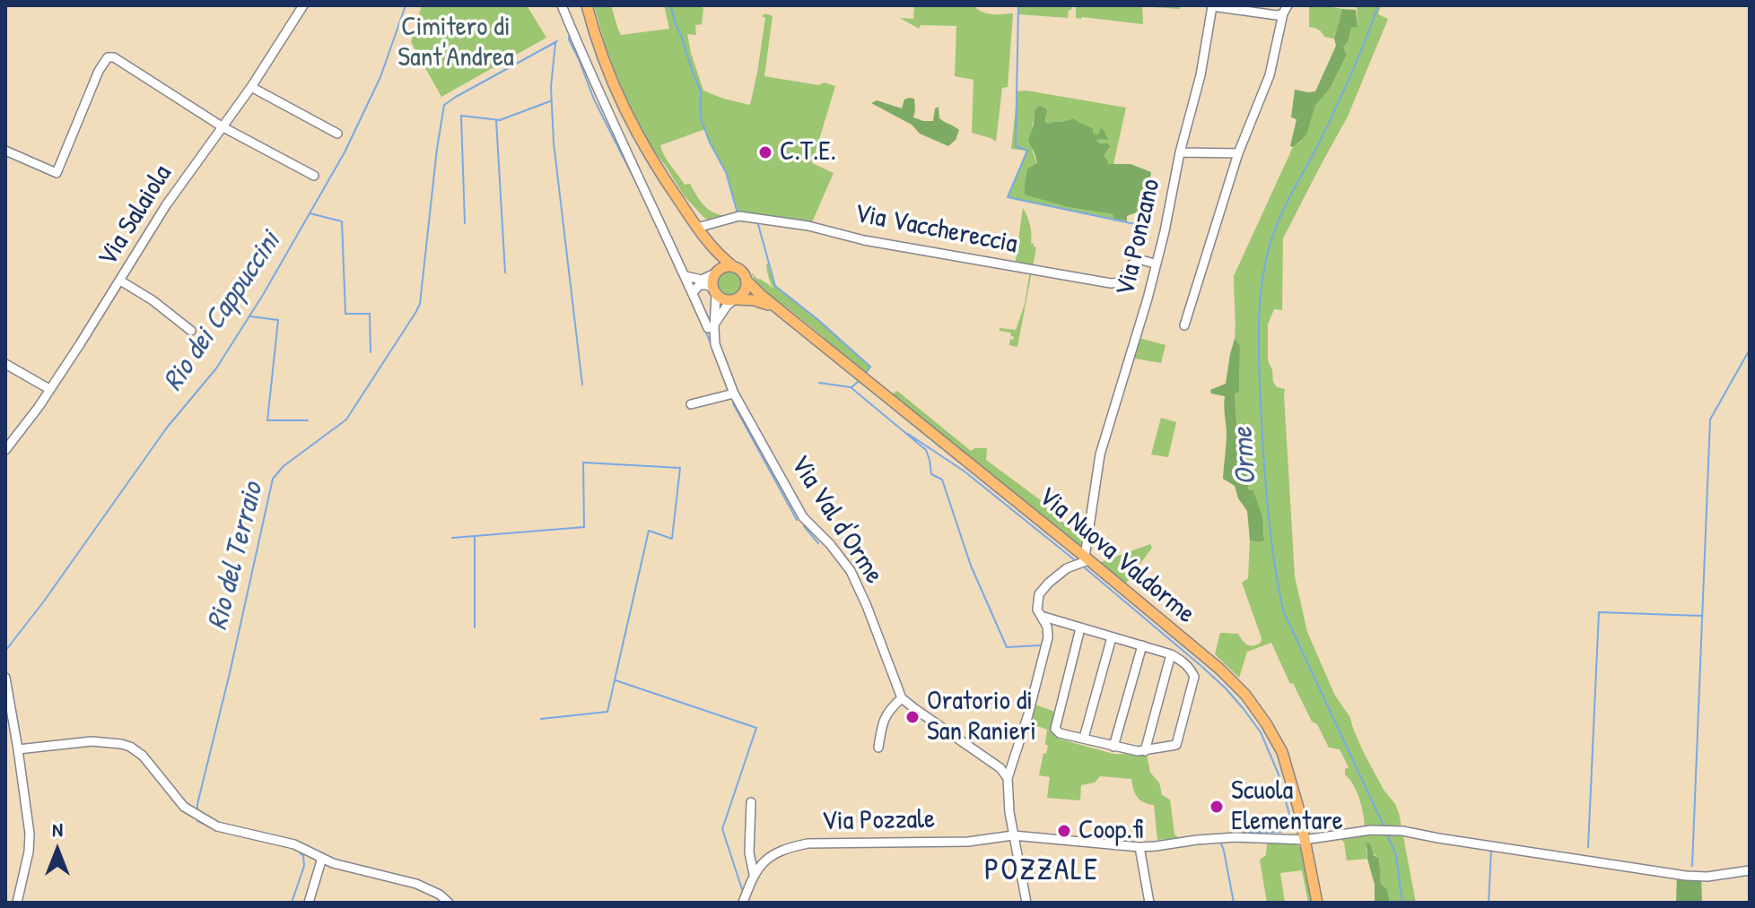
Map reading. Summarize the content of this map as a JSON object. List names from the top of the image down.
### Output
{
  "streets": {
    "main road": ["Via Nuova Valdorme"],
    "street": [
      "Via Salaiola",
      "Via Vacchereccia",
      "Via Ponzano",
      "Via Val d'Orme",
      "Via Pozzale"
    ]
  },
  "crossings": [
    ["Via Vacchereccia", "Via Ponzano"],
    ["Via Vacchereccia", "Via Nuova Valdorme"],
    ["Via Ponzano", "Via Nuova Valdorme"],
    ["Via Val d'Orme", "Via Nuova Valdorme"],
    ["Via Nuova Valdorme", "Via Pozzale"]
  ],
  "districts": ["POZZALE"],
  "water": ["Rio dei Cappuccini", "Orme", "Rio del Terraio"],
  "parks": ["Cimitero di Sant'Andrea"],
  "places": [
    "C.T.E.",
    "Oratorio di San Ranieri",
    "Scuola Elementare",
    "Coop.fi"
  ],
  "north": "top"
}
